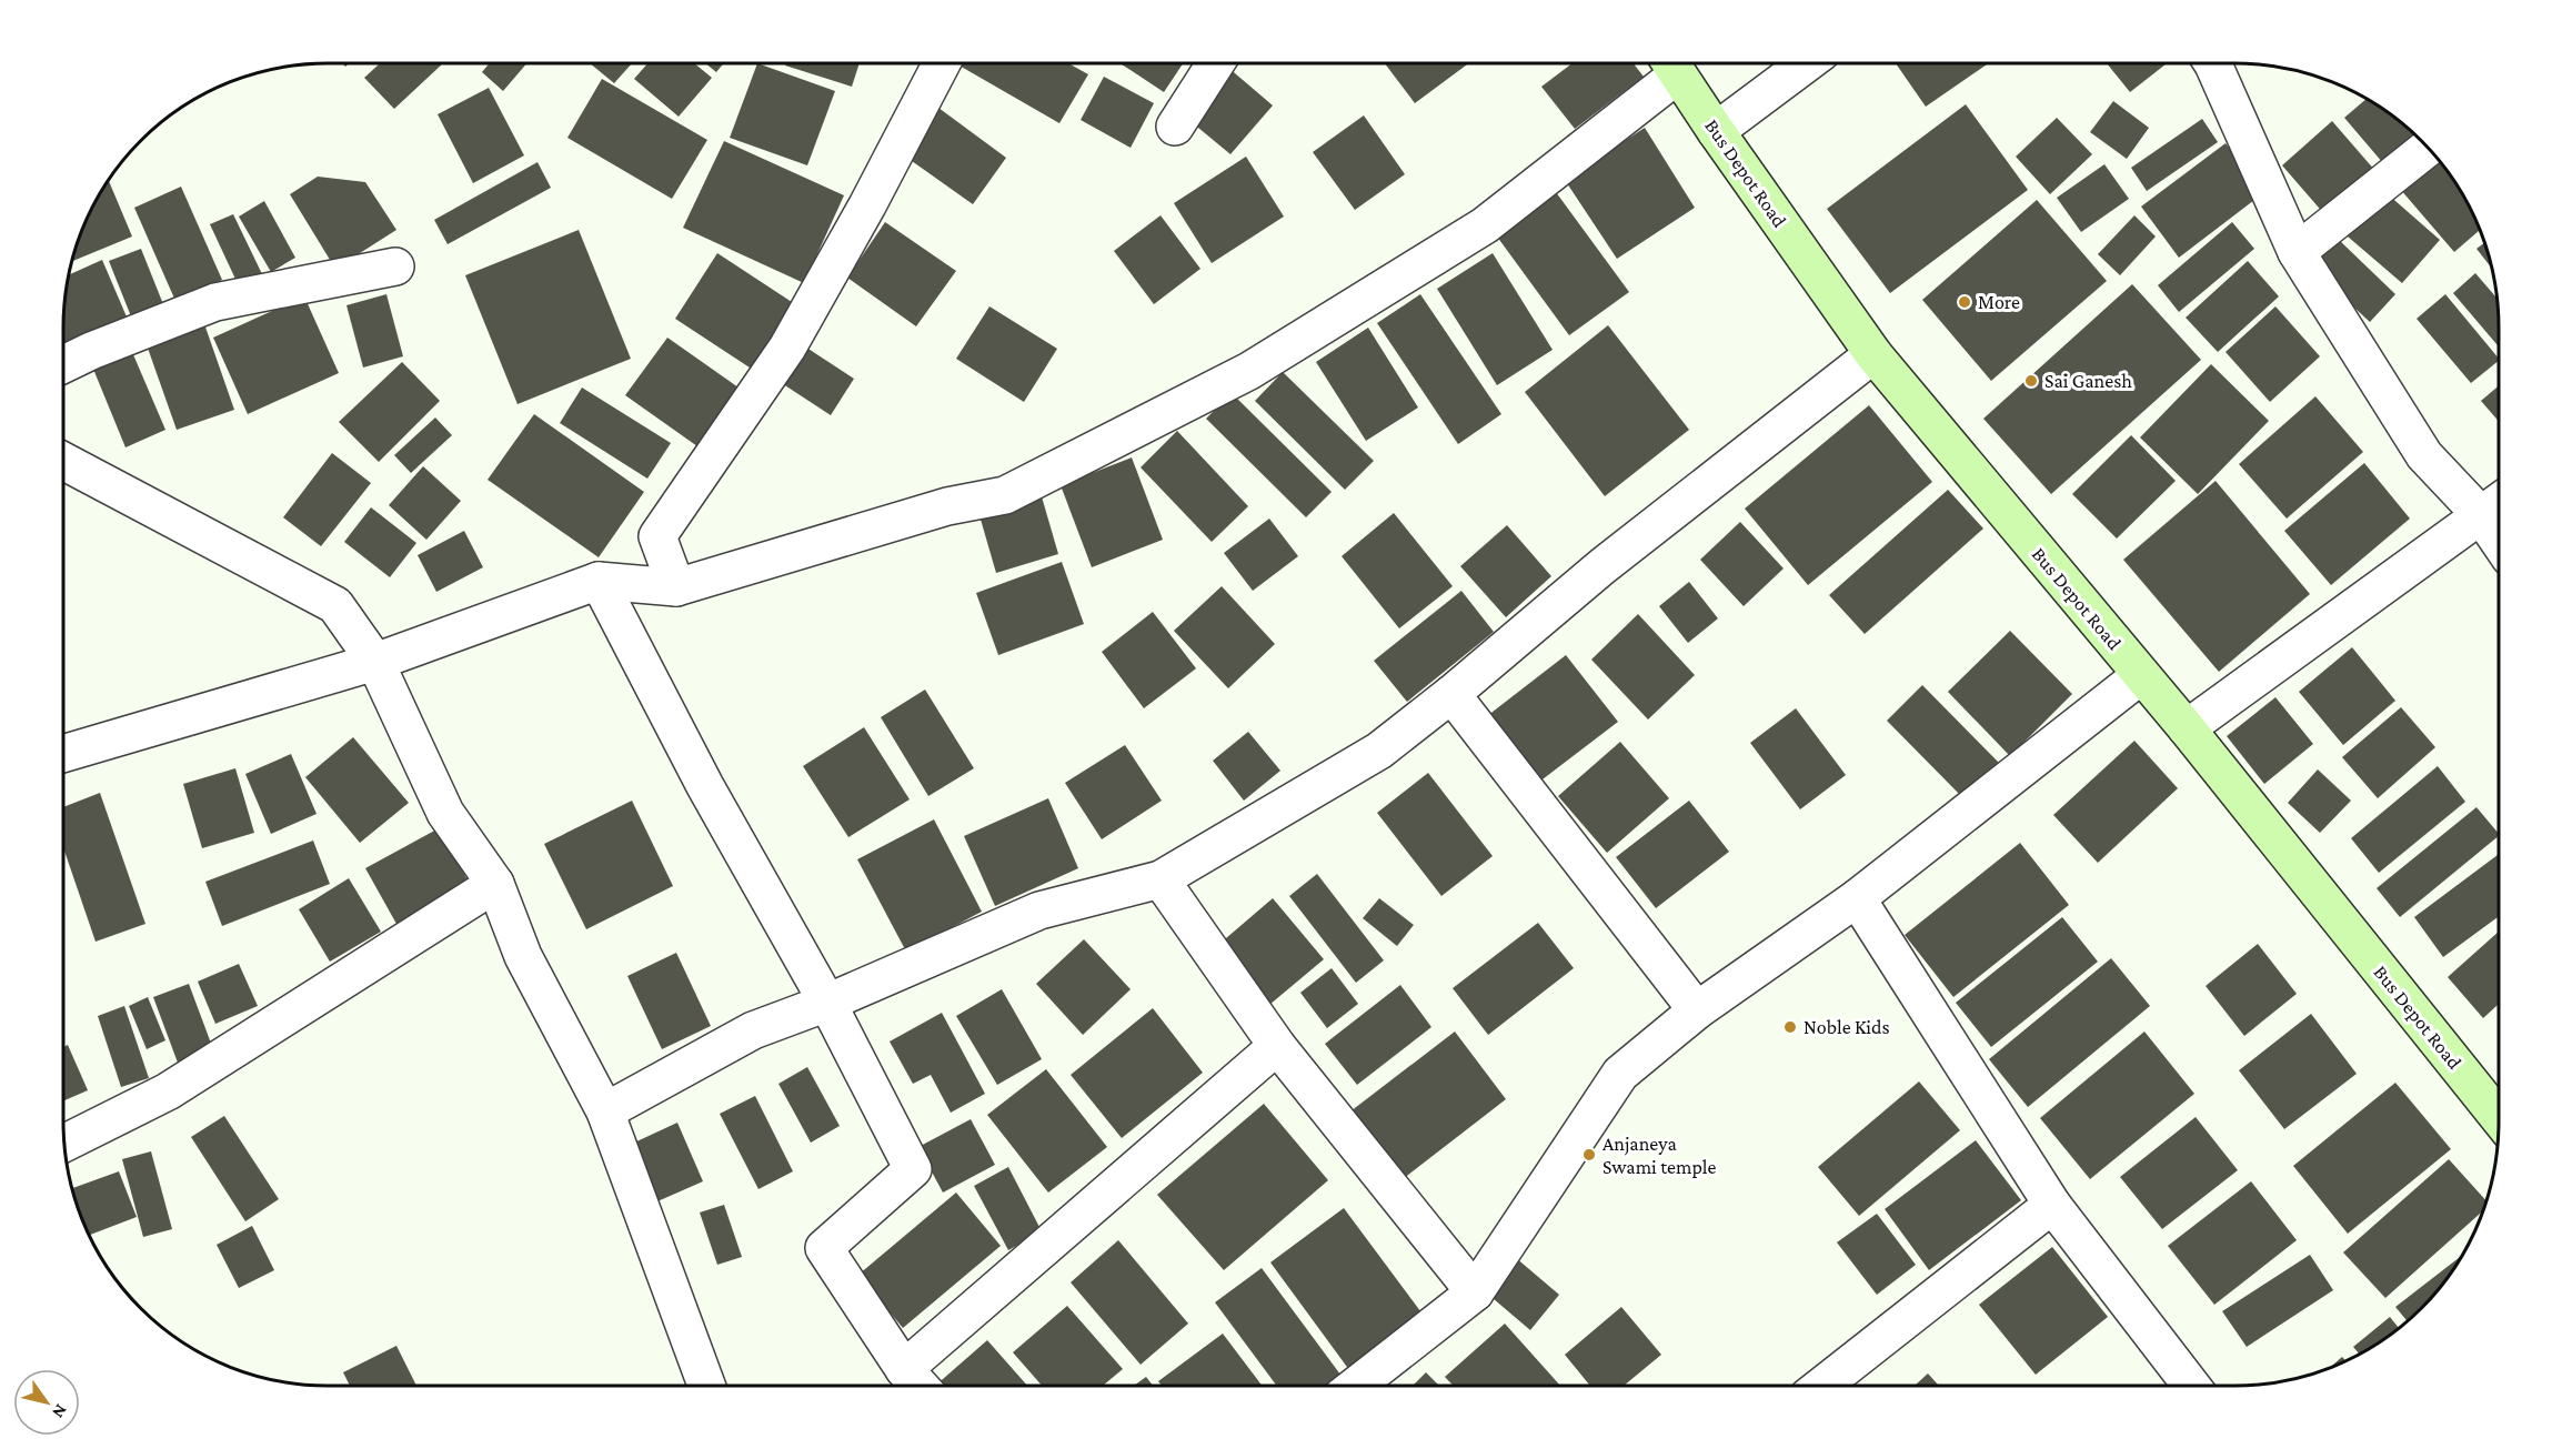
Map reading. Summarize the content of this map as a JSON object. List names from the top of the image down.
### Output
{
  "streets": {
    "street": ["Bus Depot Road"]
  },
  "places": [
    "More",
    "Sai Ganesh",
    "Noble Kids",
    "Anjaneya Swami temple"
  ],
  "north": "bottom right"
}
